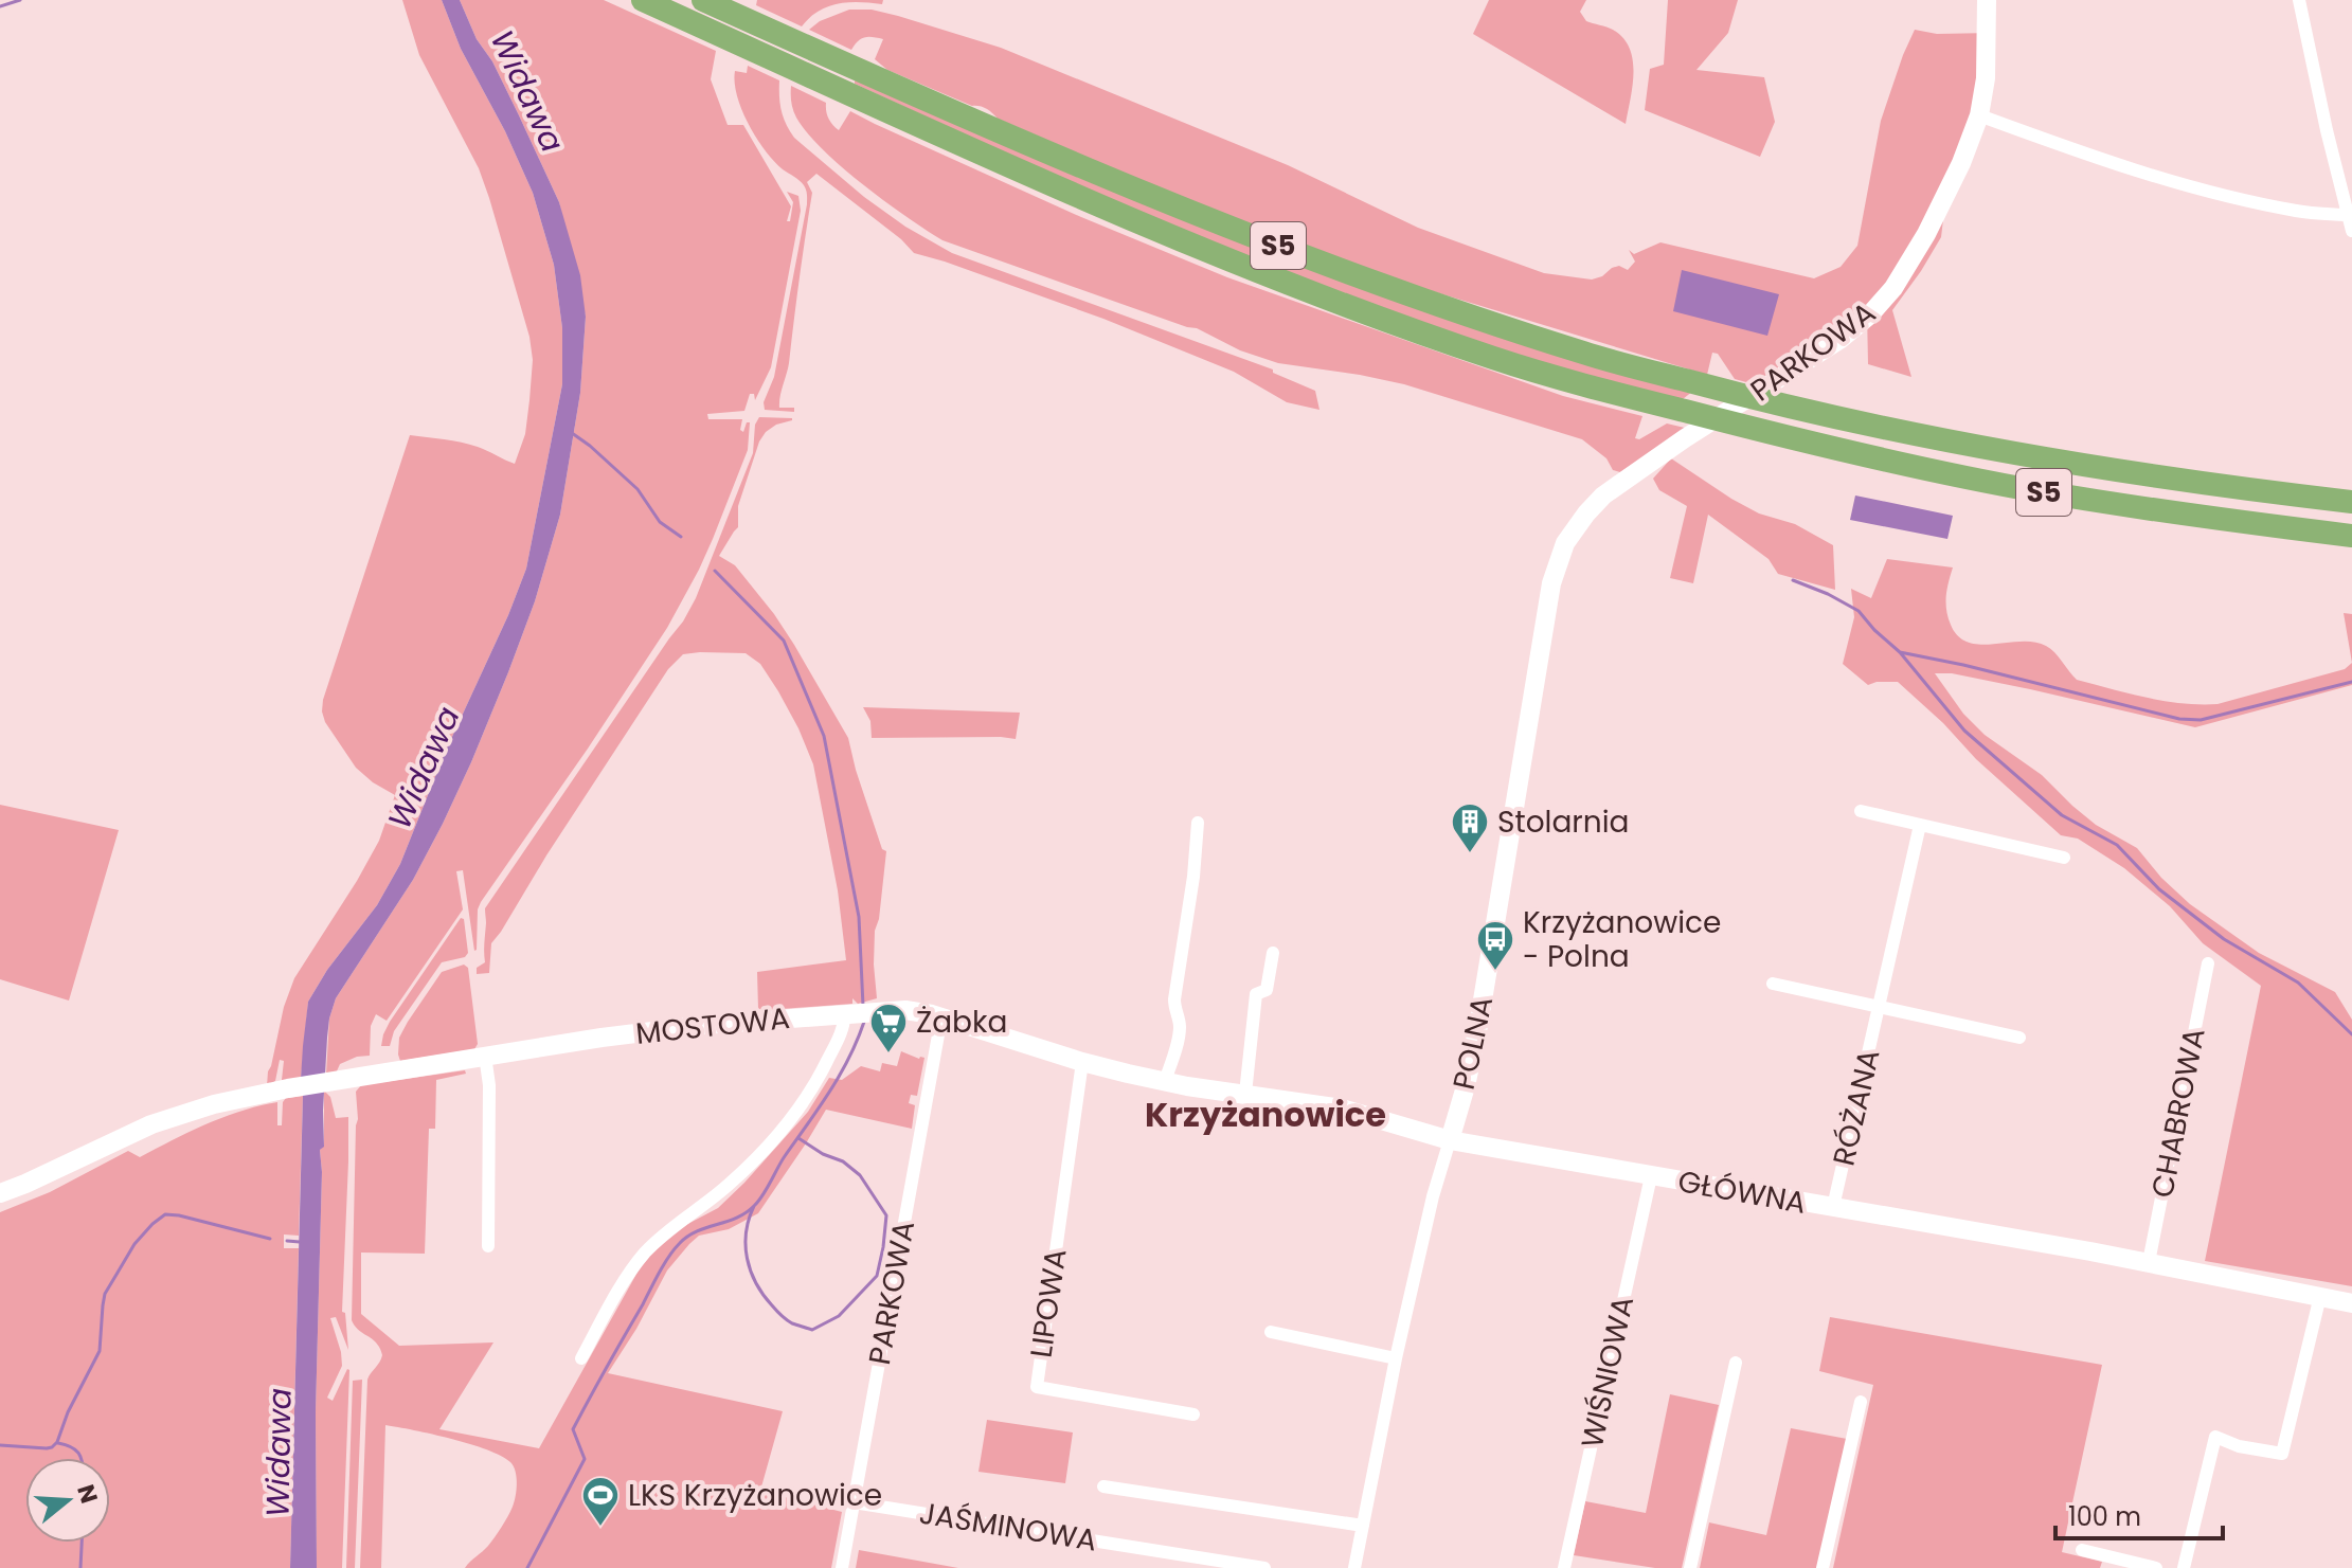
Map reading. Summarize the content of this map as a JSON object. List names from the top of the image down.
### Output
{
  "streets": {
    "highway": ["S5"],
    "street": [
      "PARKOWA",
      "MOSTOWA",
      "POLNA",
      "RÓŻANA",
      "CHABROWA",
      "GŁÓWNA",
      "LIPOWA",
      "WIŚNIOWA",
      "JAŚMINOWA"
    ]
  },
  "crossings": [
    ["PARKOWA", "MOSTOWA"],
    ["PARKOWA", "POLNA"],
    ["PARKOWA", "GŁÓWNA"],
    ["PARKOWA", "JAŚMINOWA"],
    ["MOSTOWA", "GŁÓWNA"],
    ["POLNA", "GŁÓWNA"],
    ["RÓŻANA", "GŁÓWNA"],
    ["CHABROWA", "GŁÓWNA"],
    ["GŁÓWNA", "LIPOWA"],
    ["GŁÓWNA", "WIŚNIOWA"]
  ],
  "districts": ["Krzyżanowice"],
  "water": ["Widawa"],
  "places": {
    "building": ["Stolarnia"],
    "bus stop": ["Krzyżanowice - Polna"],
    "supermarket": ["Żabka"],
    "sports": ["LKS Krzyżanowice"]
  },
  "scale_bar": "100 m",
  "north": "right"
}
